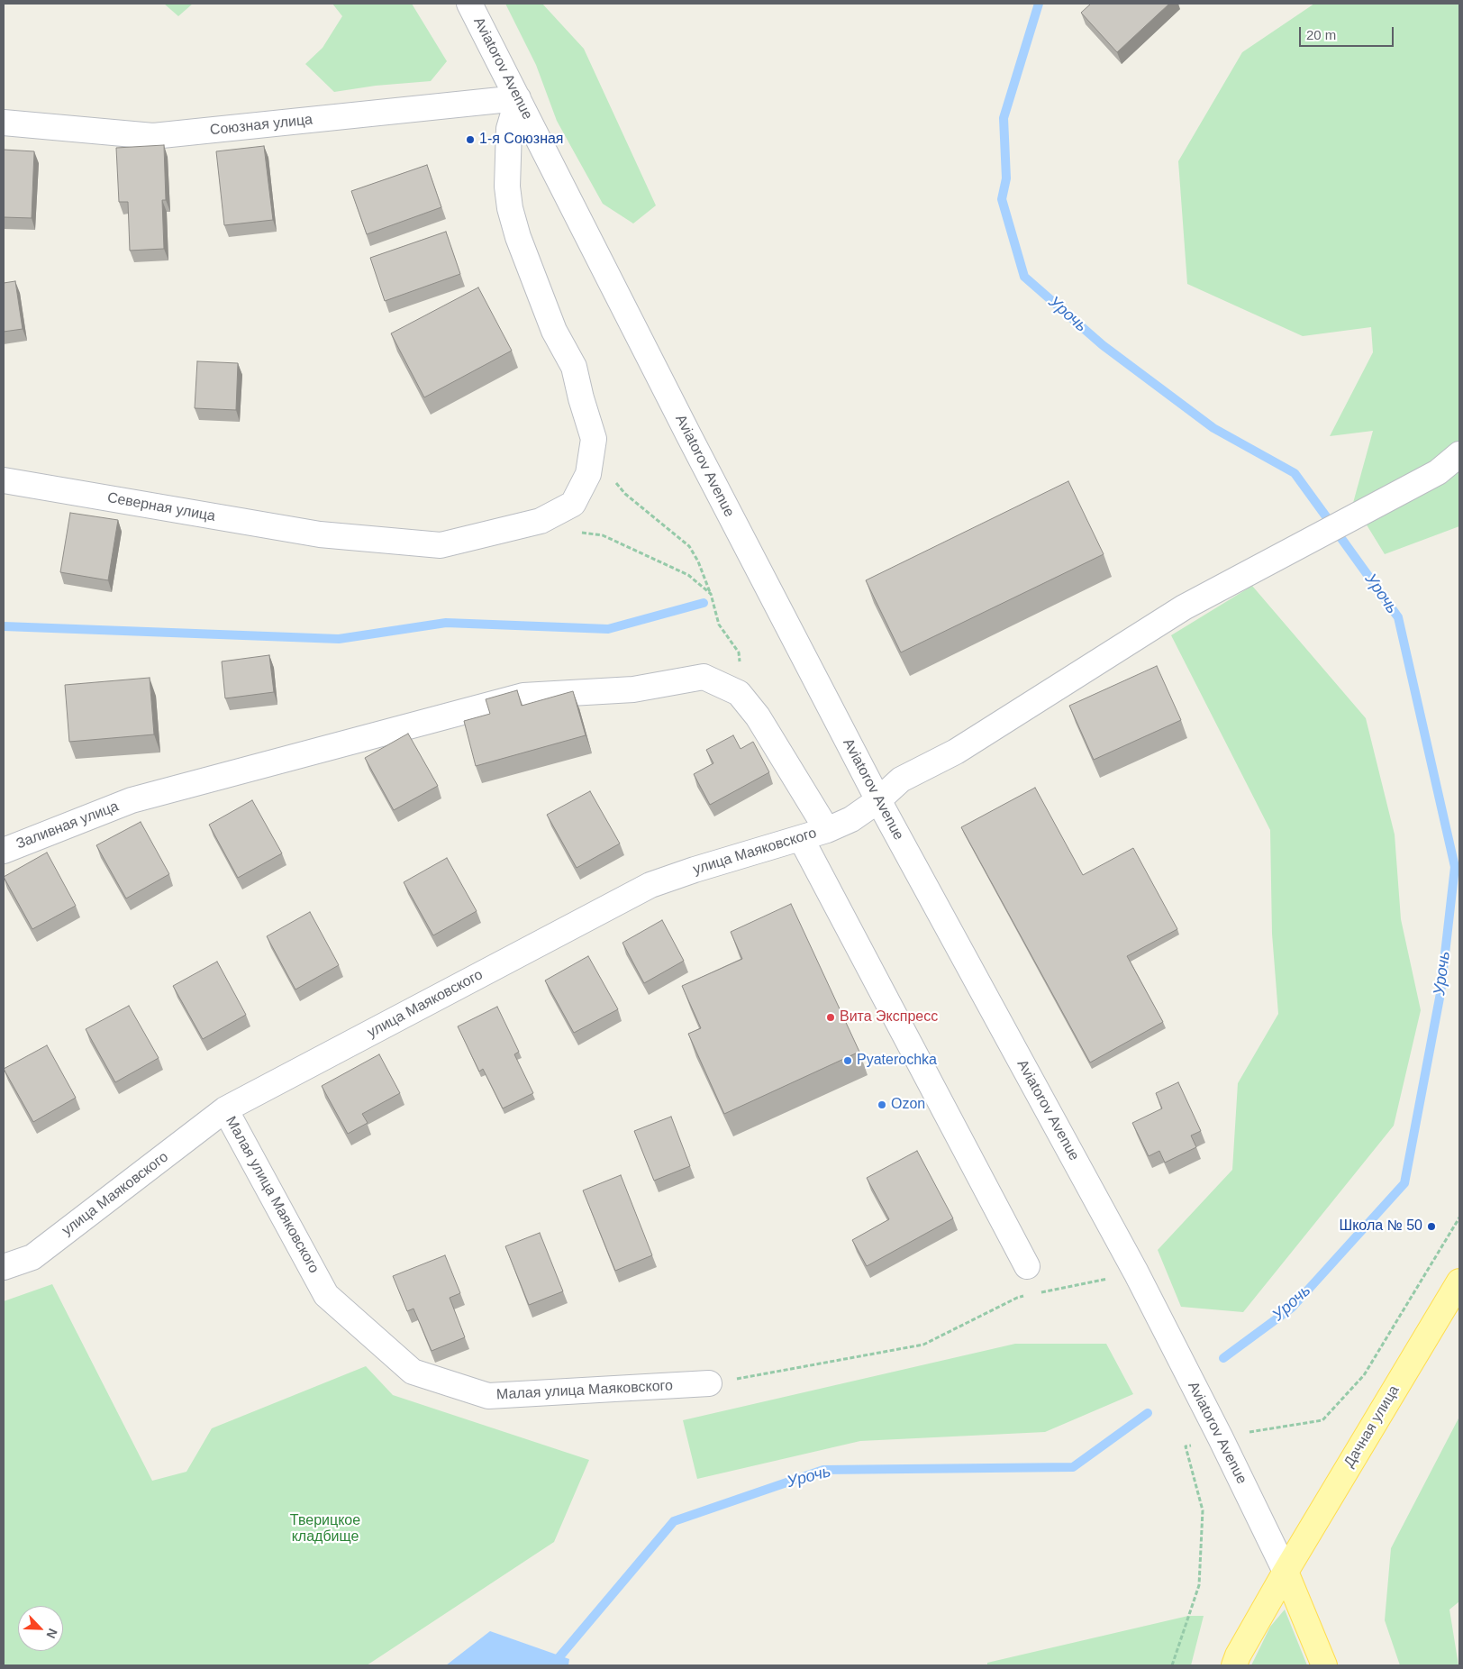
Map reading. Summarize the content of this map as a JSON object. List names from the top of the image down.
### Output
{
  "streets": {
    "main road": ["Aviatorov Avenue", "Дачная улица"],
    "street": [
      "Союзная улица",
      "Северная улица",
      "Заливная улица",
      "улица Маяковского",
      "Малая улица Маяковского"
    ]
  },
  "crossings": [
    ["Aviatorov Avenue", "Союзная улица"],
    ["Aviatorov Avenue", "Северная улица"],
    ["Aviatorov Avenue", "улица Маяковского"],
    ["Aviatorov Avenue", "Дачная улица"],
    ["Союзная улица", "Северная улица"],
    ["Заливная улица", "улица Маяковского"],
    ["улица Маяковского", "Малая улица Маяковского"]
  ],
  "water": ["Урочь"],
  "parks": ["Тверицкое кладбище"],
  "places": [
    "1-я Союзная",
    "Вита Экспресс",
    "Pyaterochka",
    "Ozon",
    "Школа № 50"
  ],
  "scale_bar": "20 m",
  "north": "bottom right"
}
